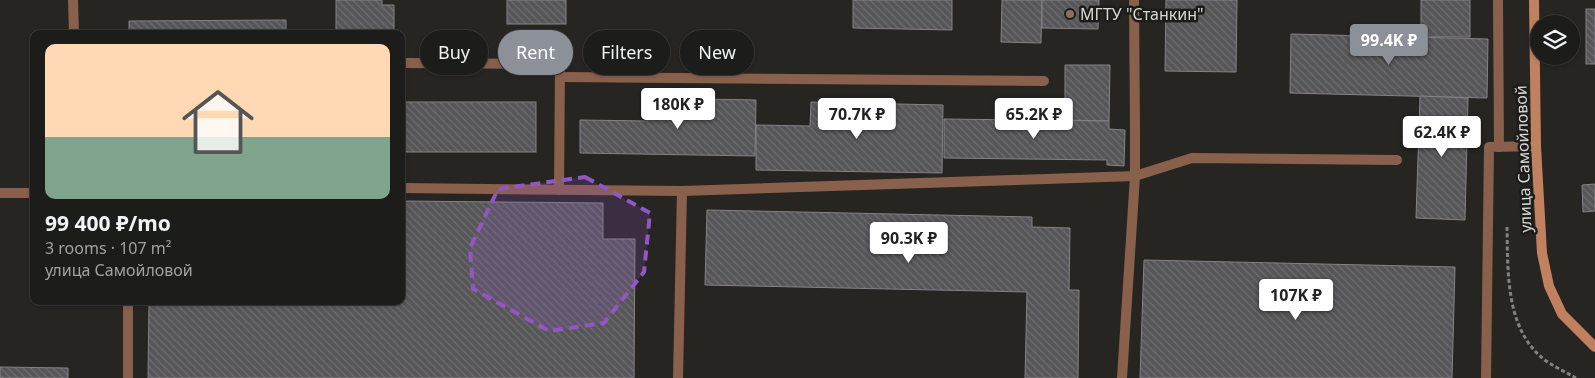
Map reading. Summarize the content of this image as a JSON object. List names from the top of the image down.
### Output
{
  "streets": {
    "main road": ["улица Самойловой"]
  },
  "places": ["МГТУ \"Станкин\""],
  "page": {
    "price": [
      "99.4K ₽",
      "180K ₽",
      "70.7K ₽",
      "65.2K ₽",
      "62.4K ₽",
      "90.3K ₽",
      "107K ₽"
    ],
    "chip": [
      "Buy",
      "Rent",
      "Filters",
      "New"
    ],
    "list": [
      {
        "name": "99 400 ₽/mo",
        "note": "3 rooms · 107 m² · улица Самойловой"
      }
    ]
  }
}
